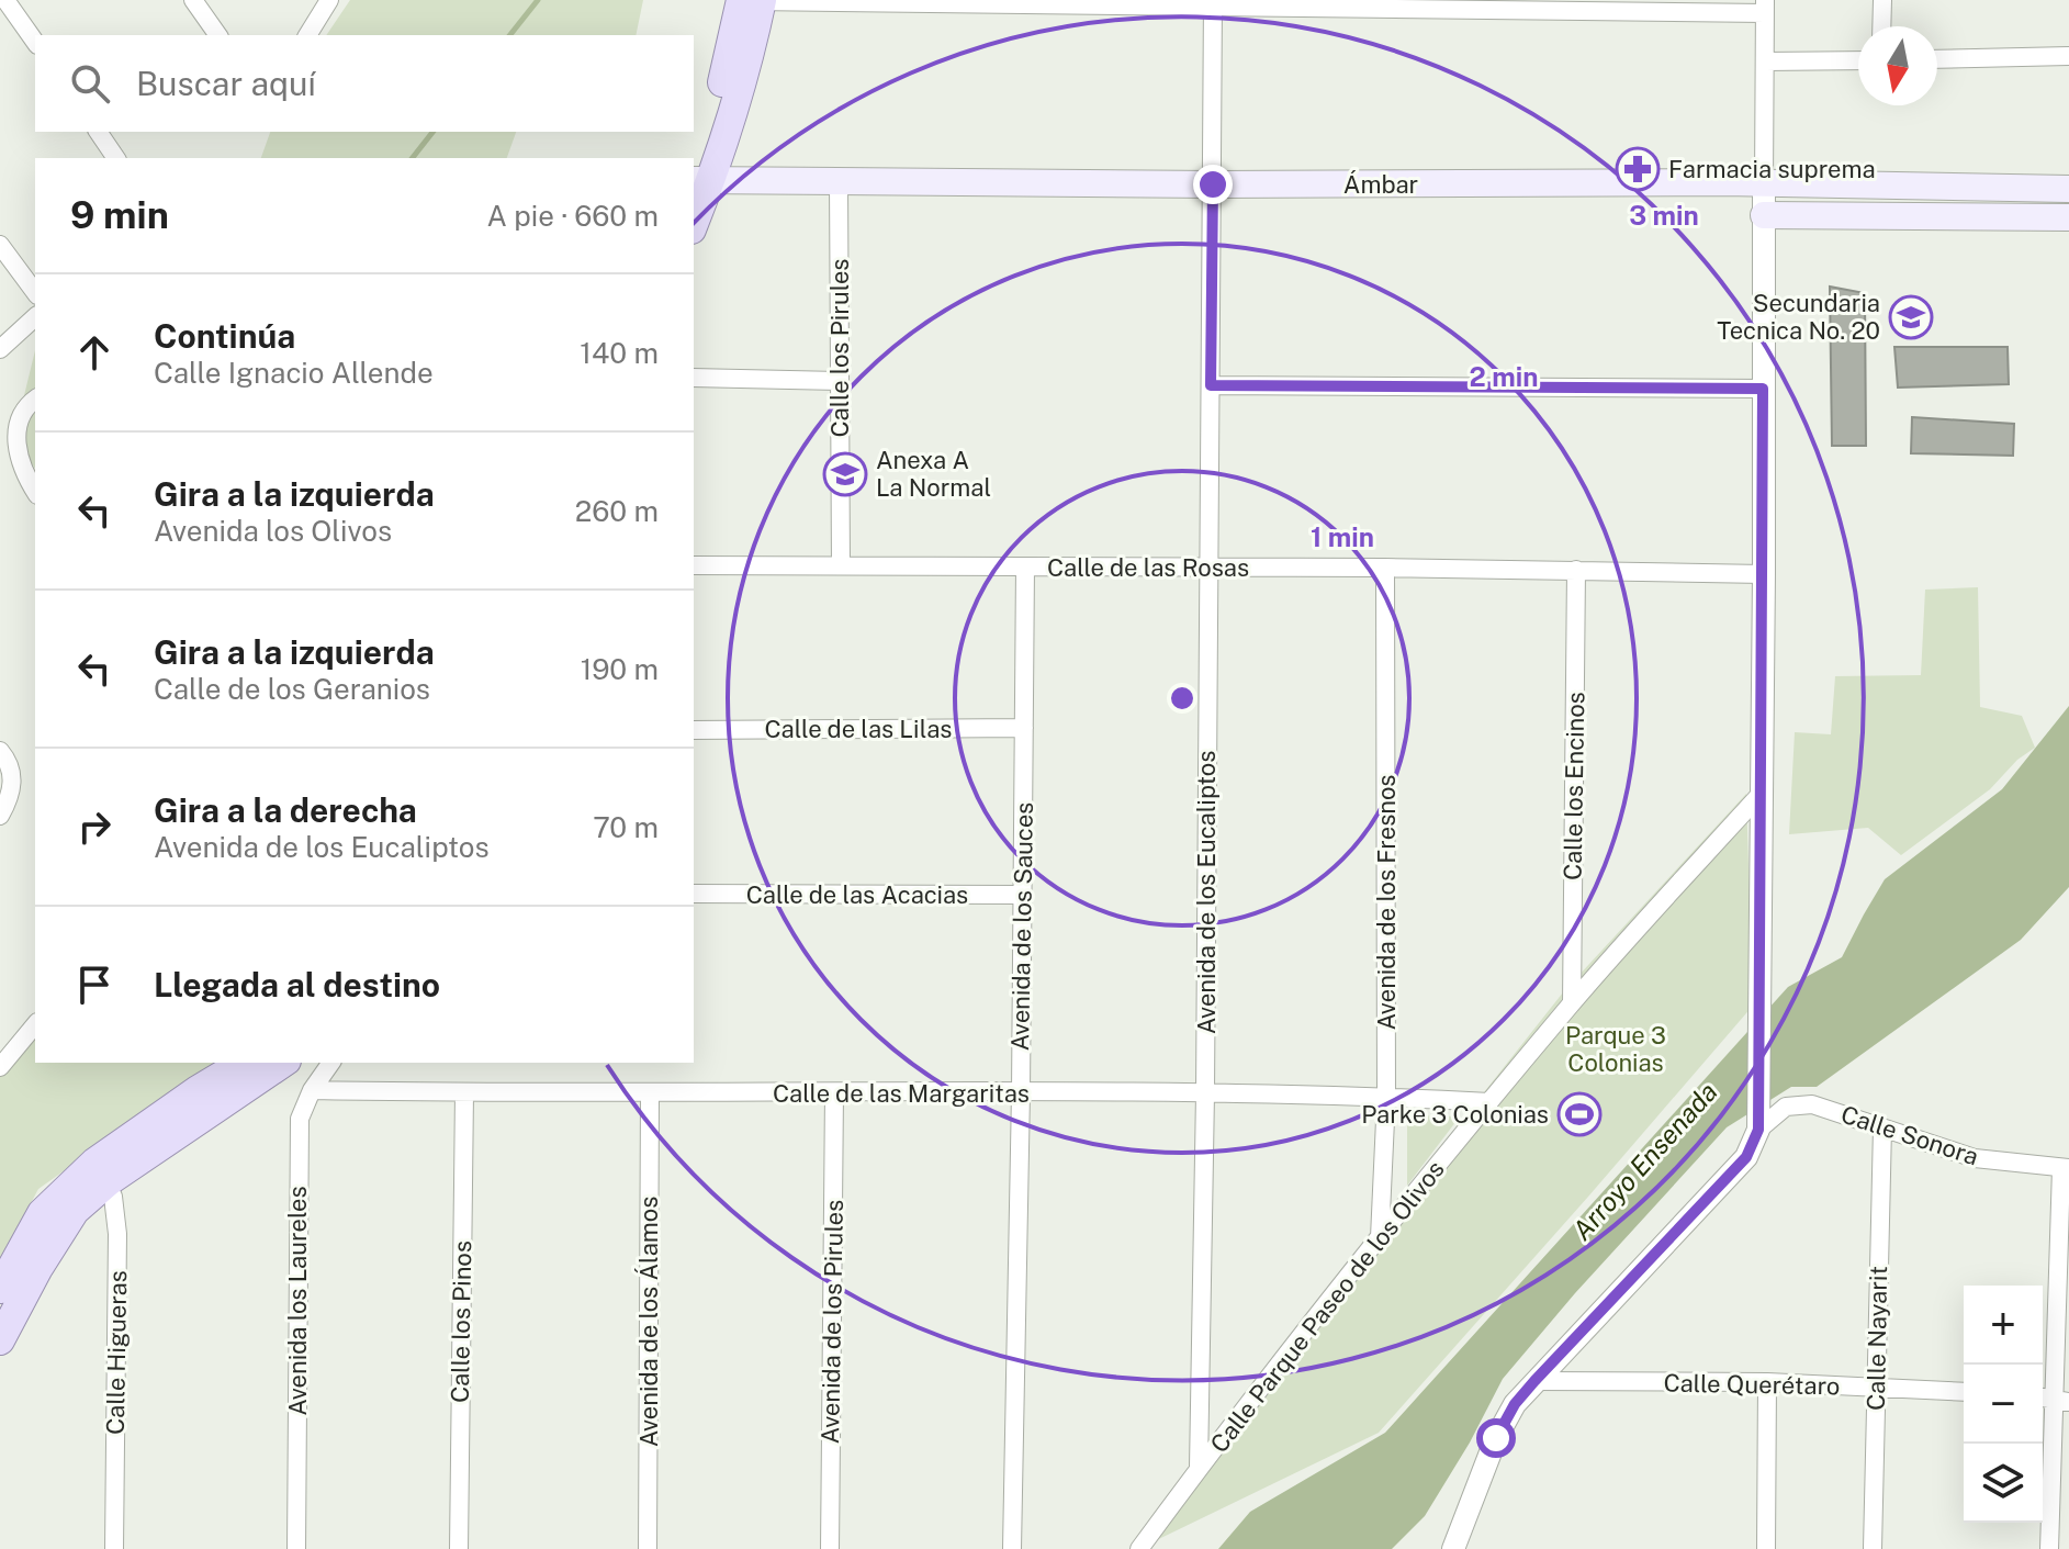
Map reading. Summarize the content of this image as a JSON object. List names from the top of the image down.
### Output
{
  "streets": {
    "main road": ["Ámbar"],
    "street": [
      "Calle los Pirules",
      "Calle de las Rosas",
      "Calle de las Lilas",
      "Calle los Encinos",
      "Avenida de los Eucaliptos",
      "Calle de las Acacias",
      "Avenida de los Fresnos",
      "Avenida de los Sauces",
      "Calle de las Margaritas",
      "Calle Sonora",
      "Avenida los Laureles",
      "Calle Parque Paseo de los Olivos",
      "Calle los Pinos",
      "Avenida de los Álamos",
      "Avenida de los Pirules",
      "Calle Nayarit",
      "Calle Higueras",
      "Calle Querétaro"
    ]
  },
  "crossings": [
    ["Ámbar", "Calle los Pirules"],
    ["Ámbar", "Avenida de los Eucaliptos"],
    ["Calle los Pirules", "Calle de las Rosas"],
    ["Calle de las Rosas", "Calle los Encinos"],
    ["Calle de las Rosas", "Avenida de los Eucaliptos"],
    ["Calle de las Rosas", "Avenida de los Fresnos"],
    ["Calle de las Rosas", "Avenida de los Sauces"],
    ["Calle de las Lilas", "Avenida de los Sauces"],
    ["Calle los Encinos", "Calle Parque Paseo de los Olivos"],
    ["Avenida de los Eucaliptos", "Calle de las Margaritas"],
    ["Avenida de los Eucaliptos", "Calle Parque Paseo de los Olivos"],
    ["Calle de las Acacias", "Avenida de los Sauces"],
    ["Avenida de los Fresnos", "Calle de las Margaritas"],
    ["Avenida de los Fresnos", "Calle Parque Paseo de los Olivos"],
    ["Avenida de los Sauces", "Calle de las Margaritas"],
    ["Calle de las Margaritas", "Avenida los Laureles"],
    ["Calle de las Margaritas", "Calle Parque Paseo de los Olivos"],
    ["Calle de las Margaritas", "Calle los Pinos"],
    ["Calle de las Margaritas", "Avenida de los Álamos"],
    ["Calle de las Margaritas", "Avenida de los Pirules"],
    ["Calle Sonora", "Calle Nayarit"],
    ["Calle Nayarit", "Calle Querétaro"]
  ],
  "water": ["Arroyo Ensenada"],
  "parks": ["Parque 3 Colonias"],
  "places": {
    "pharmacy": ["Farmacia suprema"],
    "school or university": ["Secundaria Tecnica No. 20", "Anexa A La Normal"],
    "sports": ["Parke 3 Colonias"]
  },
  "north": "bottom",
  "page": {
    "search": "Buscar aquí",
    "heading": ["9 min", "A pie · 660 m"],
    "list": [
      ["Continúa", "Calle Ignacio Allende", "140 m"],
      ["Gira a la izquierda", "Avenida los Olivos", "260 m"],
      ["Gira a la izquierda", "Calle de los Geranios", "190 m"],
      ["Gira a la derecha", "Avenida de los Eucaliptos", "70 m"],
      "Llegada al destino"
    ],
    "map_buttons": ["+", "−"]
  },
  "rings": ["3 min", "2 min", "1 min"]
}
